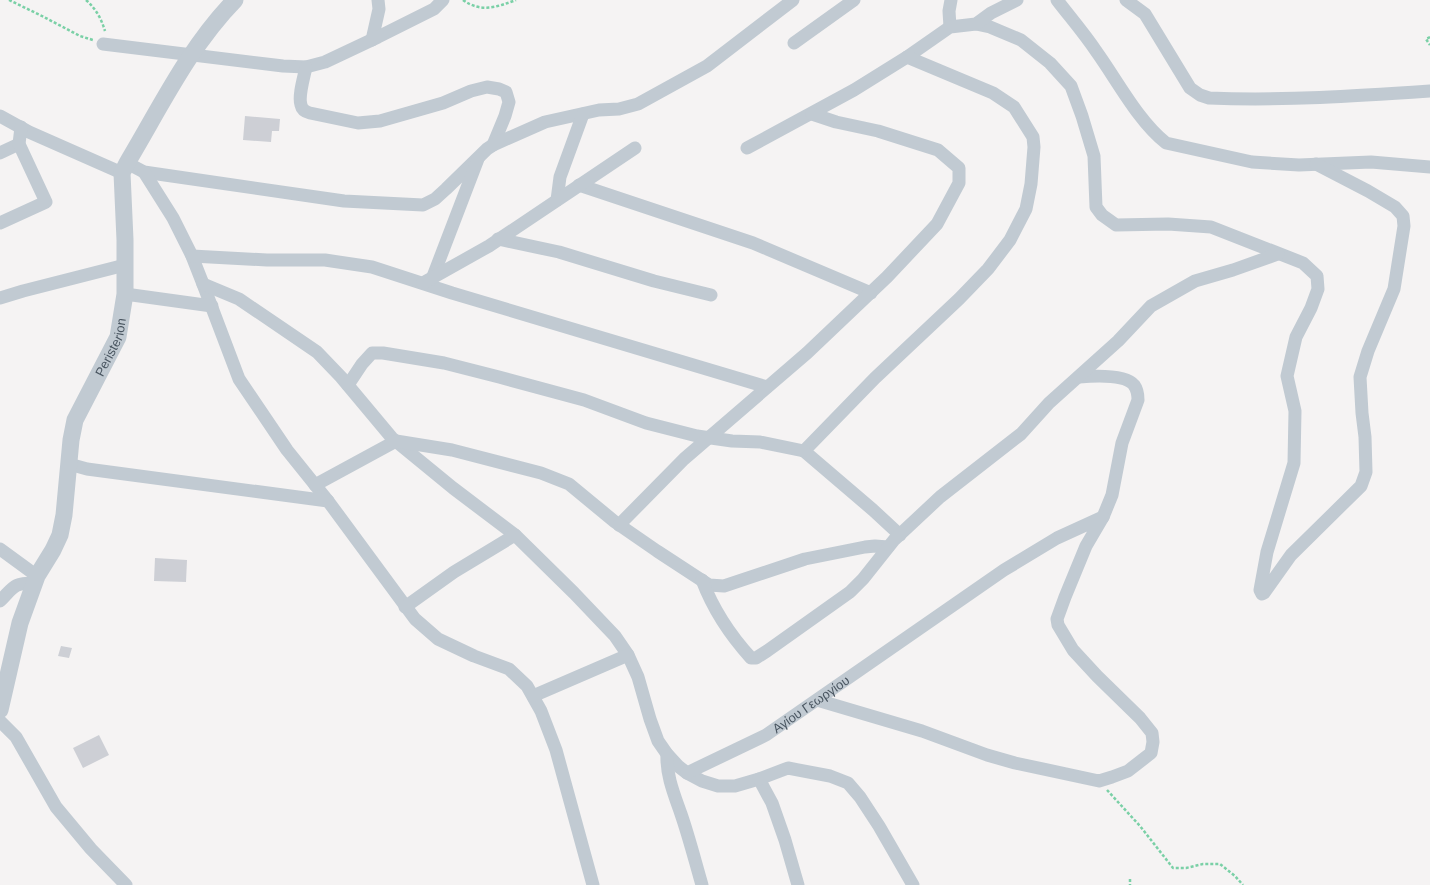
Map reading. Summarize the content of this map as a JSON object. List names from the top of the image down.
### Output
{
  "streets": {
    "street": ["Peristerion", "Αγίου Γεωργίου"]
  }
}
